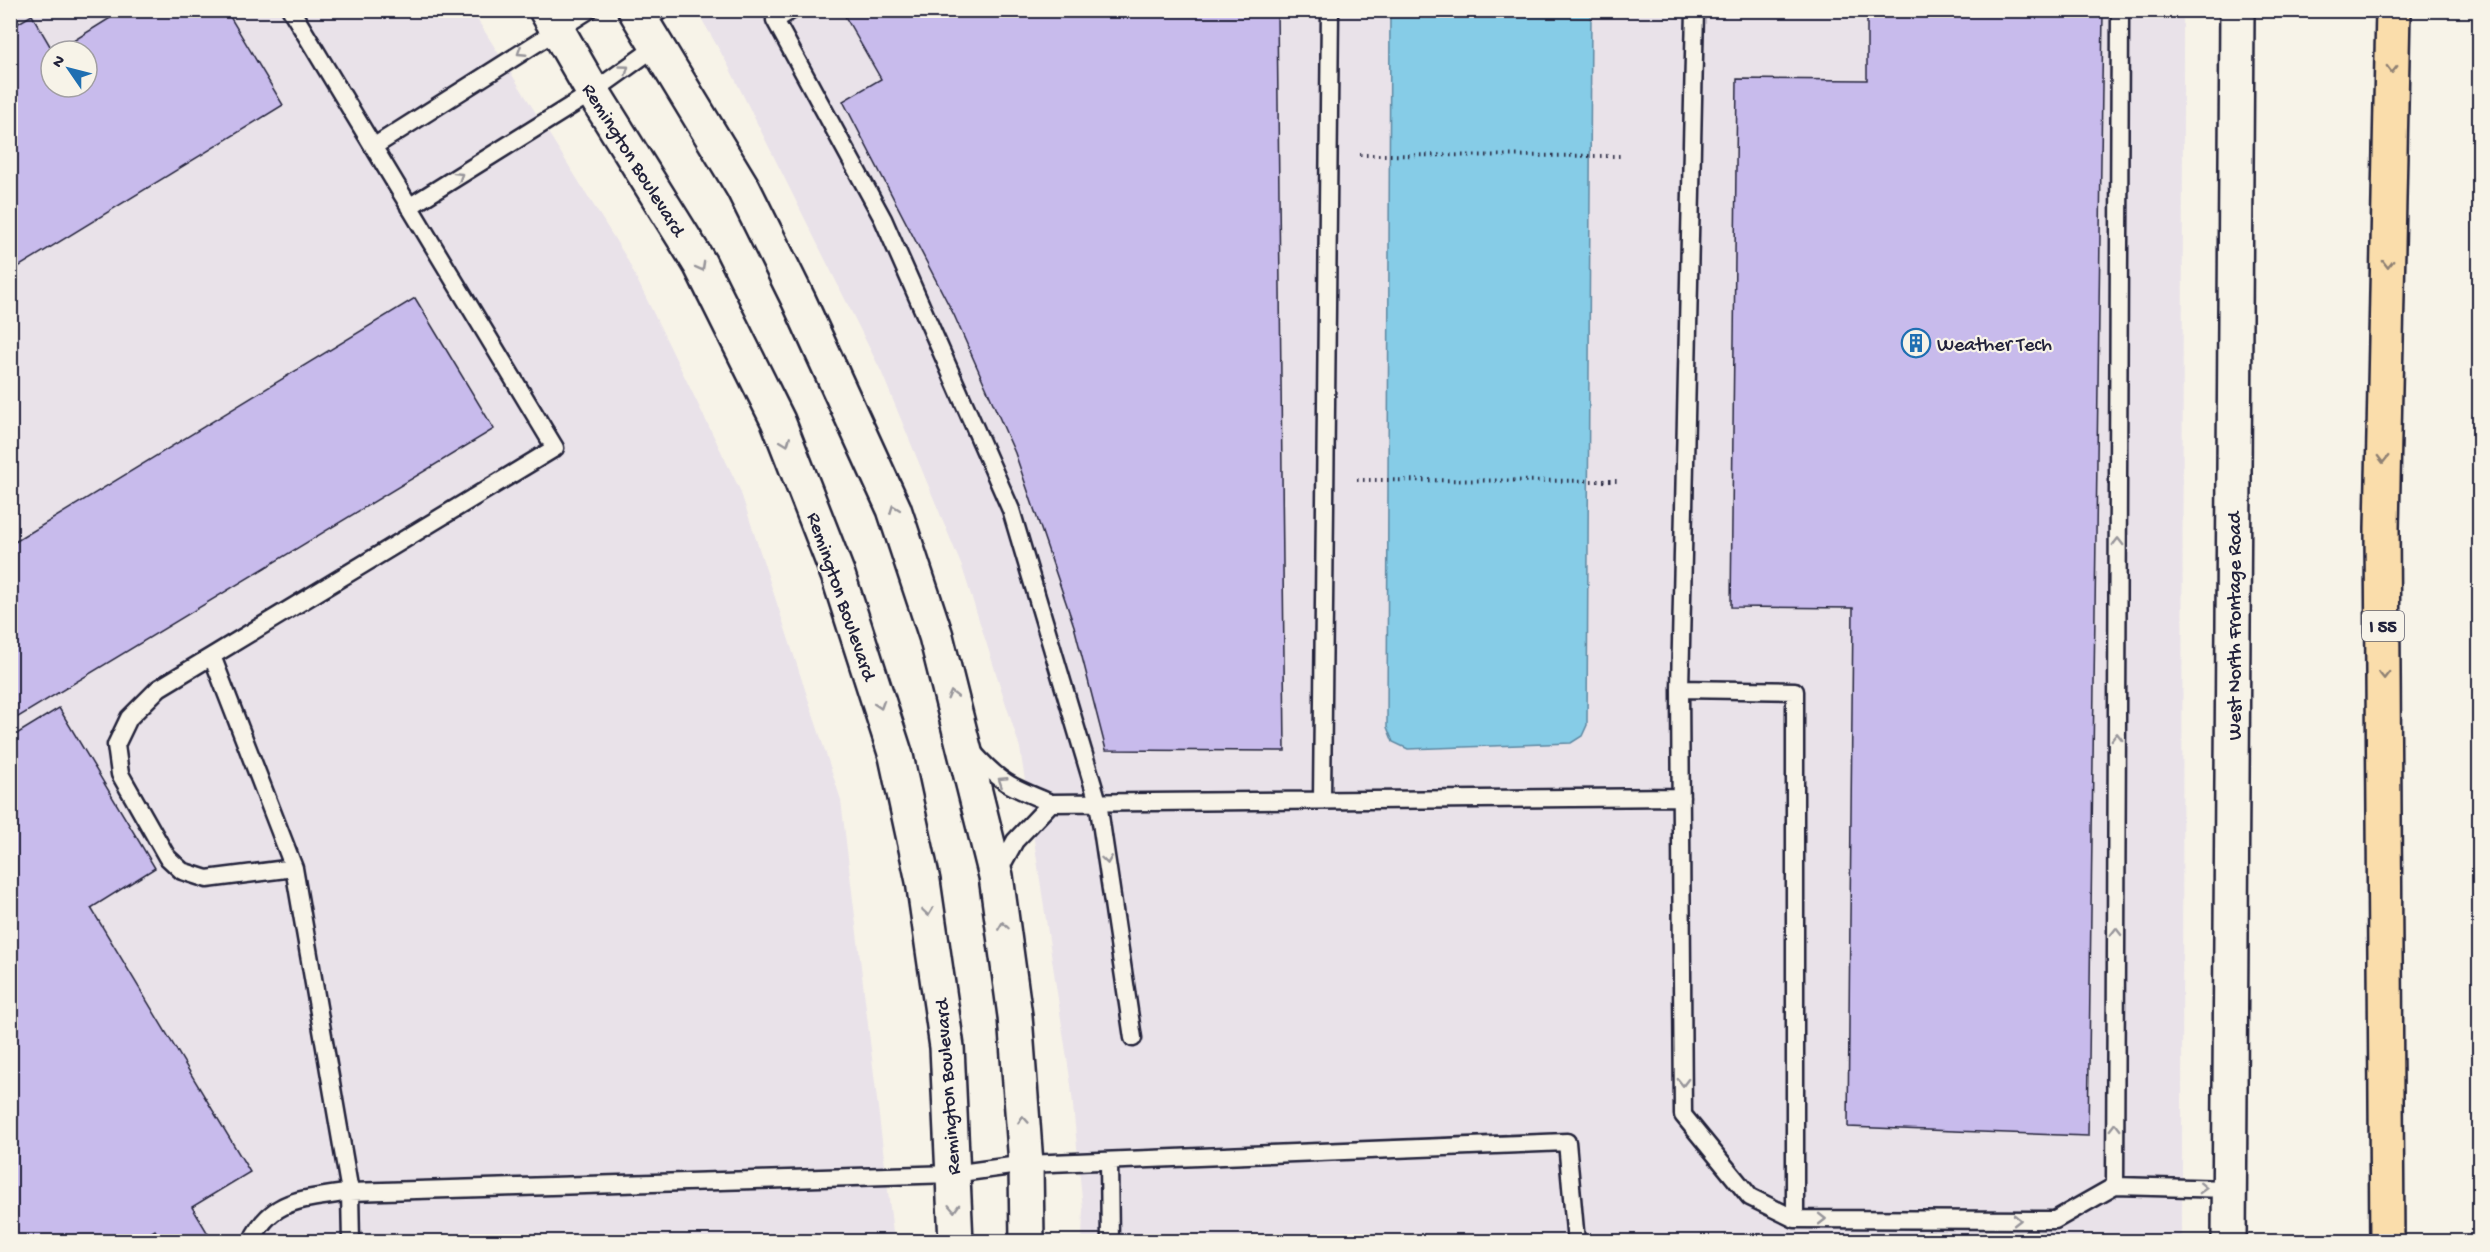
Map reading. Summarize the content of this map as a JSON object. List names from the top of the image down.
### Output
{
  "streets": {
    "highway": ["I 55"],
    "street": ["Remington Boulevard", "West North Frontage Road"]
  },
  "places": {
    "building": ["Weather Tech"]
  },
  "north": "top left"
}
